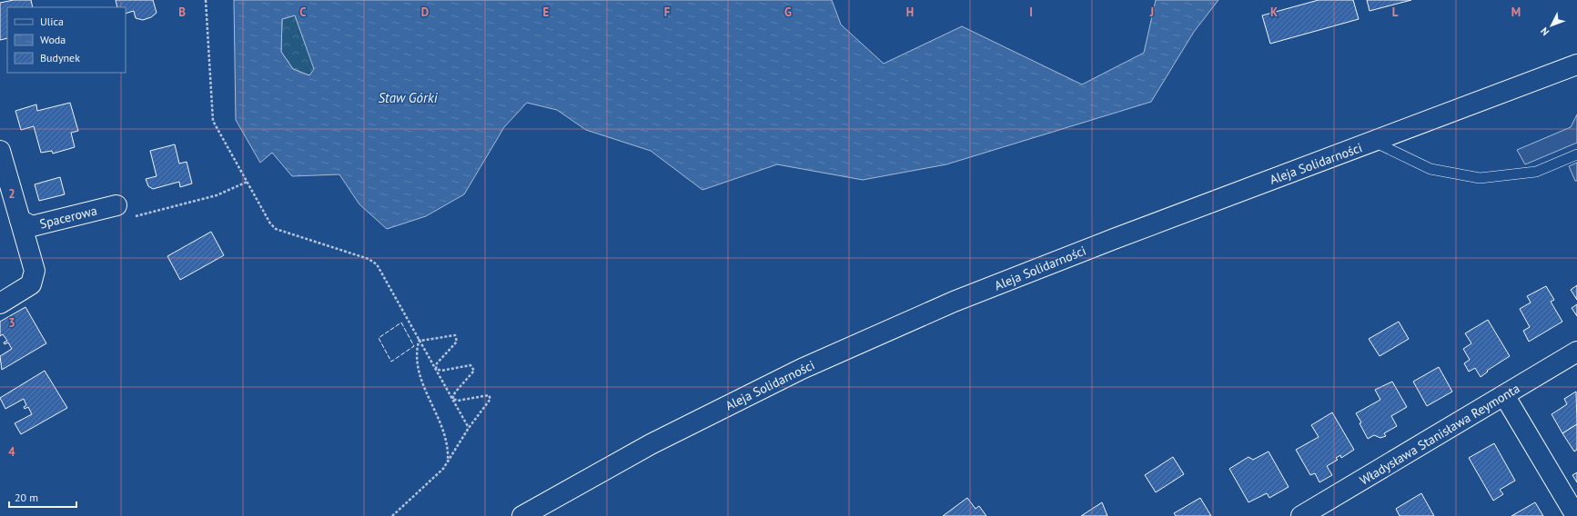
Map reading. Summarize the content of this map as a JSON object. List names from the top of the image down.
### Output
{
  "streets": {
    "main road": ["Aleja Solidarności", "Spacerowa", "Władysława Stanisława Reymonta"]
  },
  "water": ["Staw Górki"],
  "legend": ["Ulica", "Woda", "Budynek"],
  "scale_bar": "20 m",
  "north": "bottom left",
  "grid": {
    "columns": [
      "B",
      "C",
      "D",
      "E",
      "F",
      "G",
      "H",
      "I",
      "J",
      "K",
      "L",
      "M"
    ],
    "rows": ["2", "3", "4"]
  }
}
